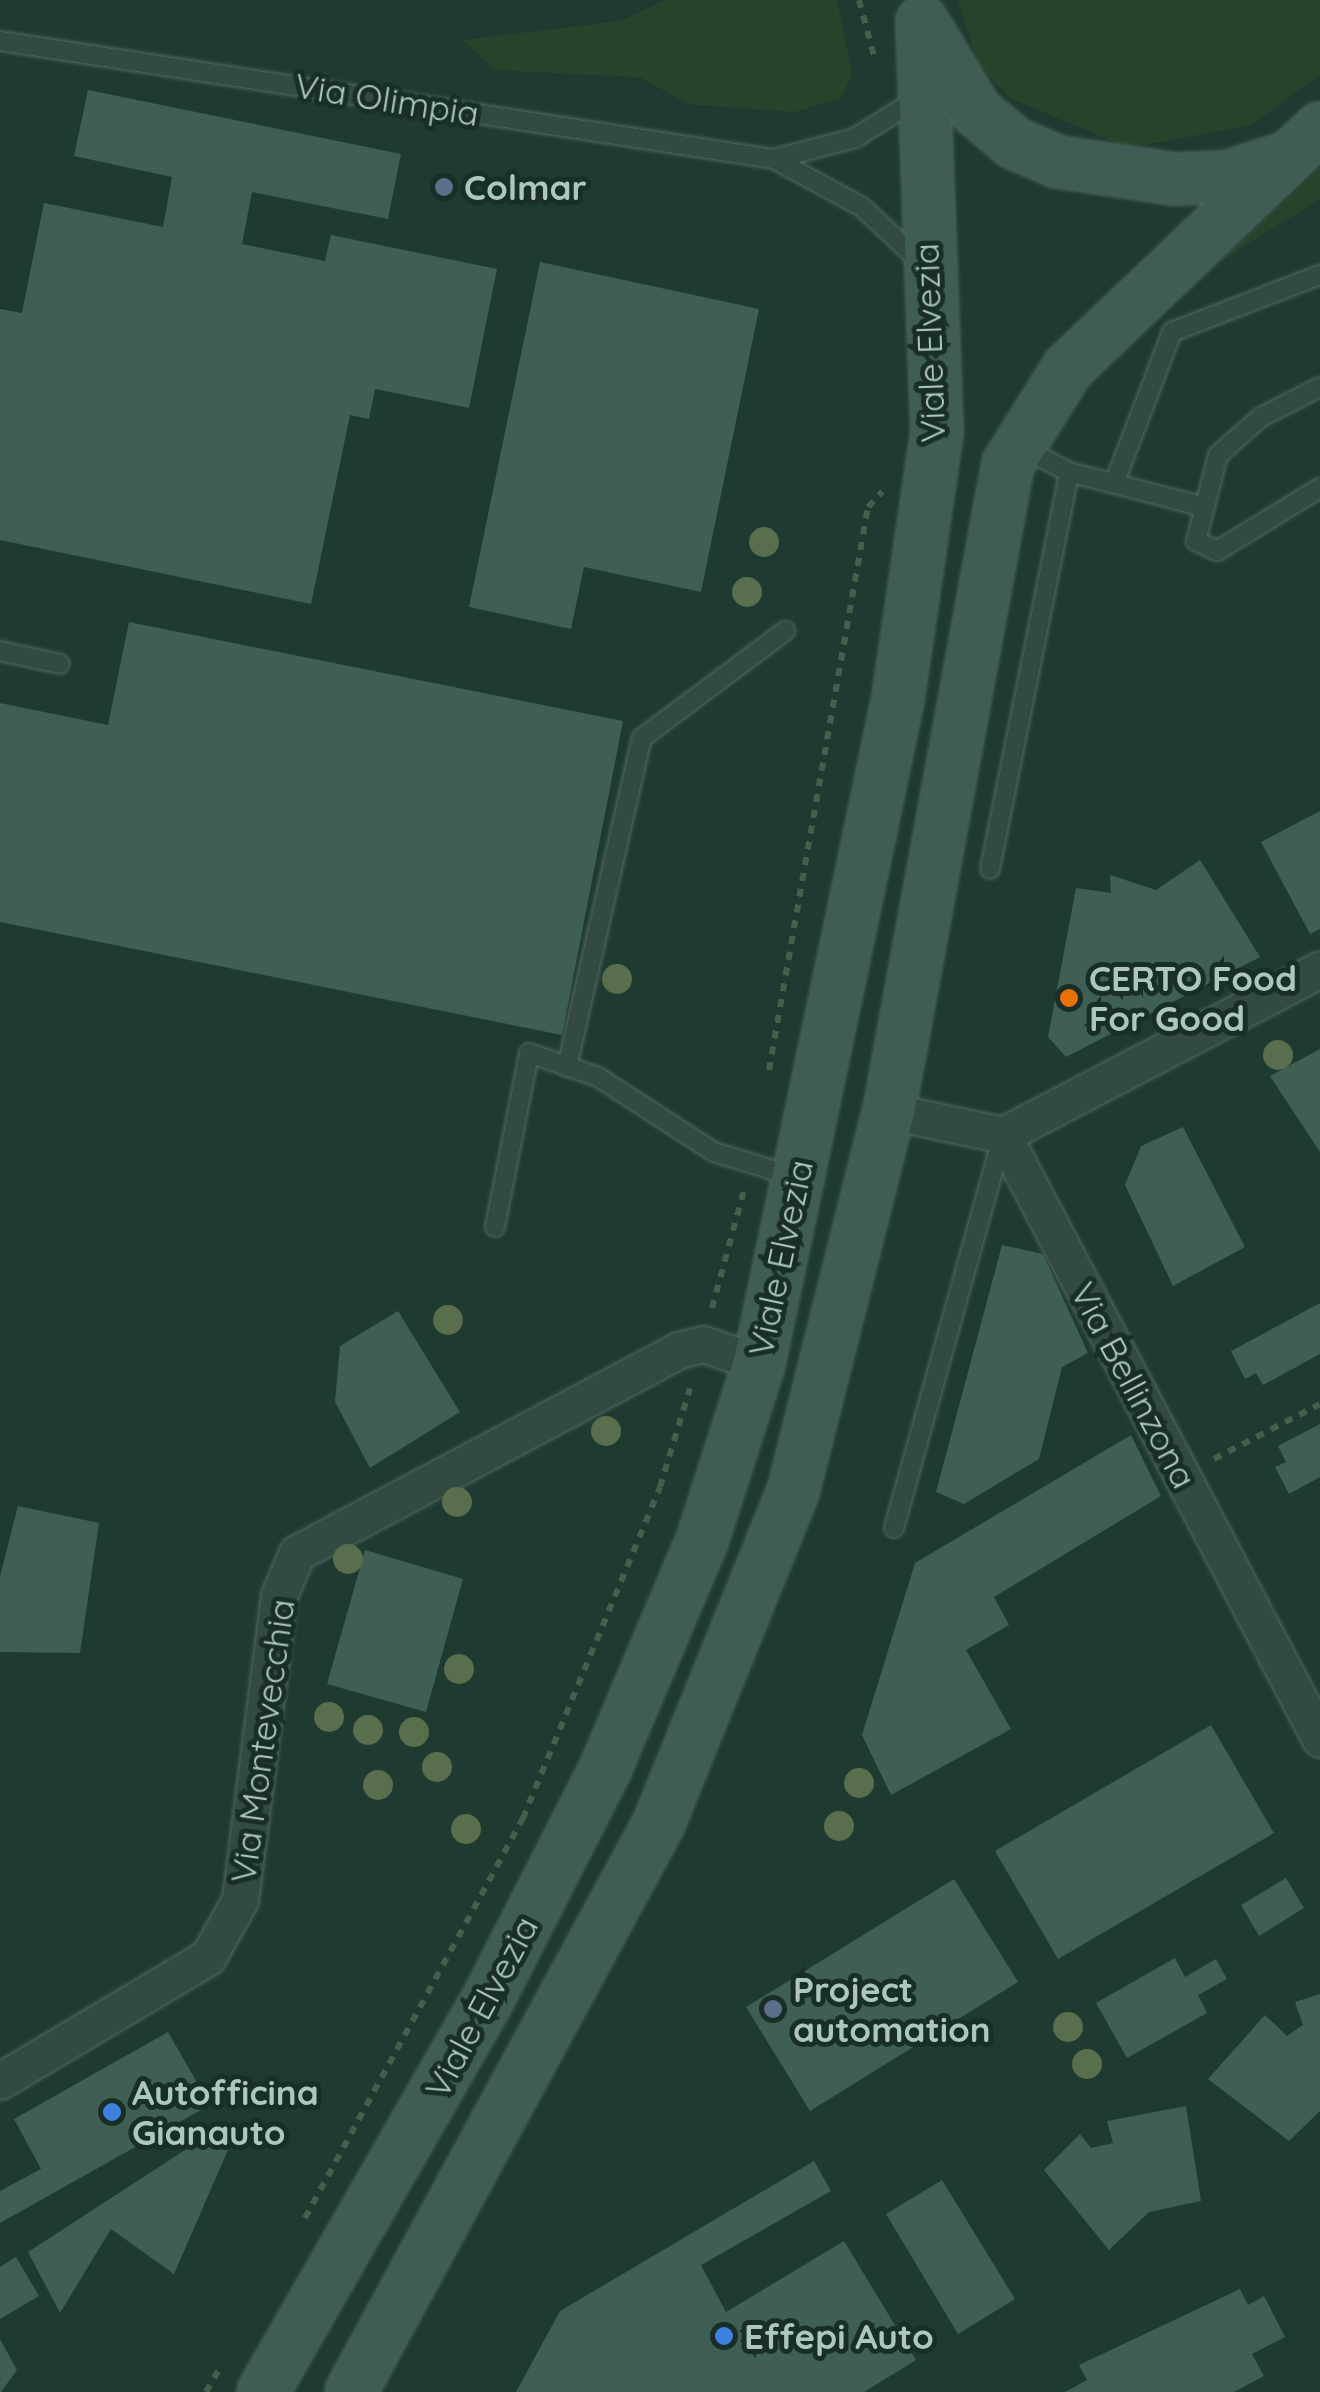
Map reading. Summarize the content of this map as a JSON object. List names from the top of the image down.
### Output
{
  "streets": {
    "main road": ["Viale Elvezia"],
    "street": ["Via Bellinzona", "Via Montevecchia"],
    "lane": ["Via Olimpia"]
  },
  "crossings": [
    ["Via Olimpia", "Viale Elvezia"]
  ],
  "places": [
    "Colmar",
    "CERTO Food For Good",
    "Project automation",
    "Autofficina Gianauto",
    "Effepi Auto"
  ]
}
